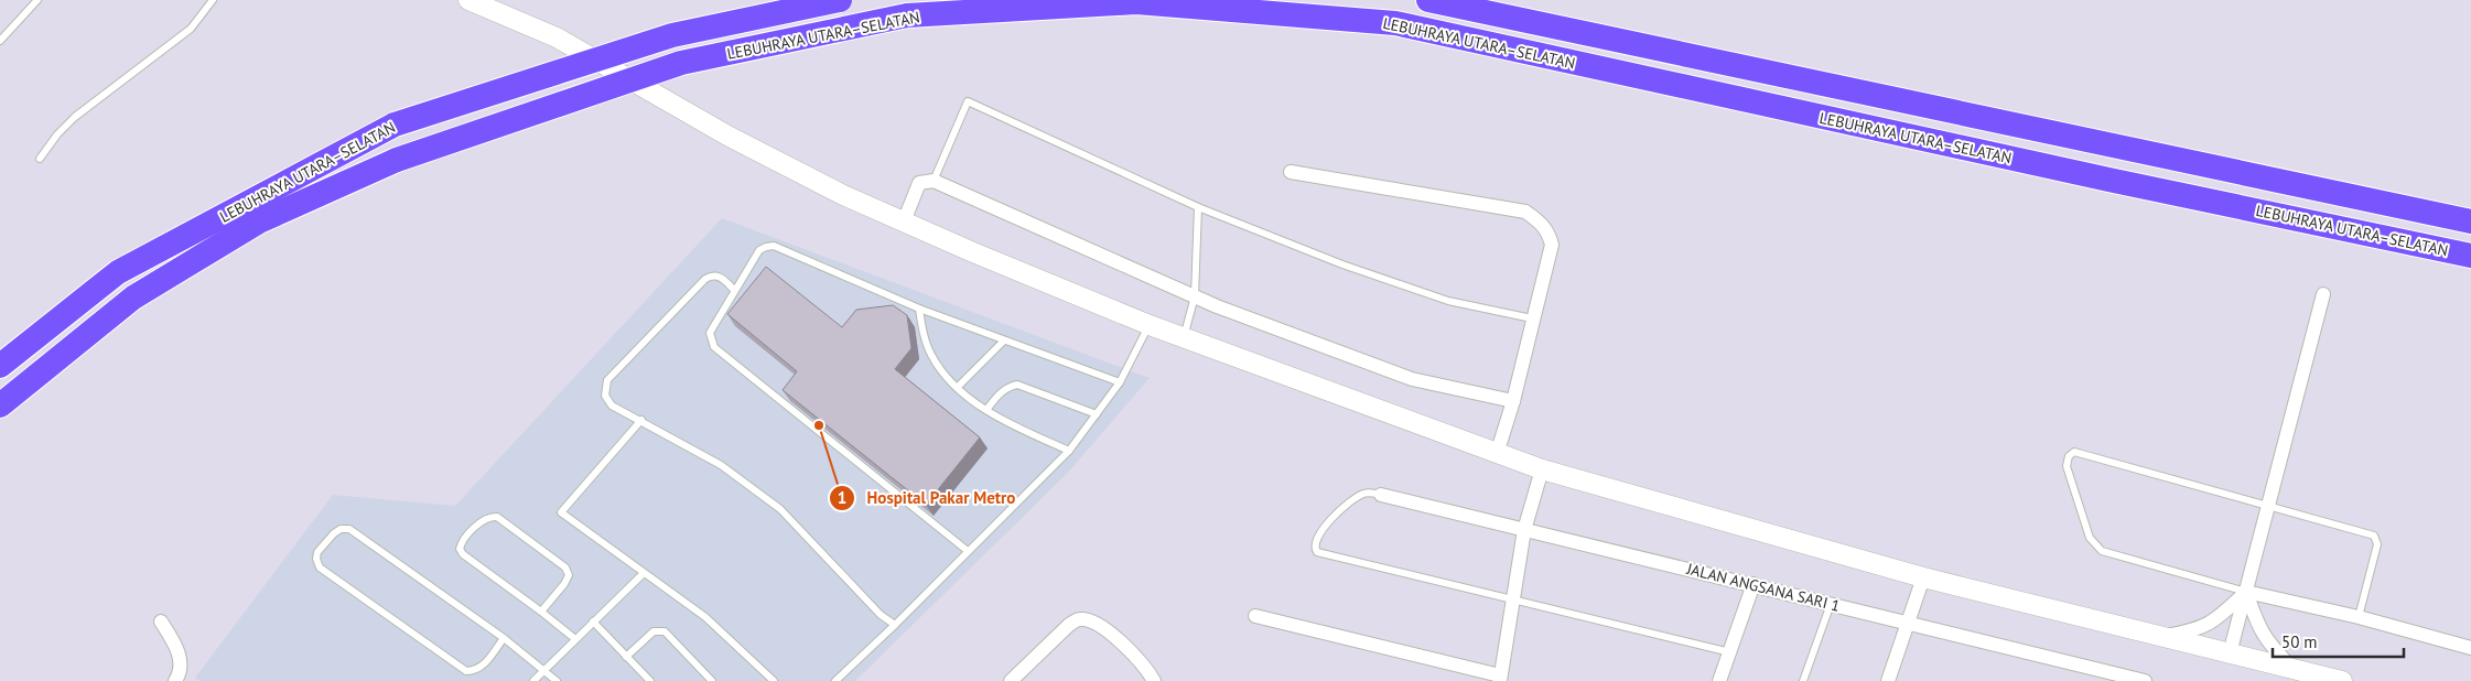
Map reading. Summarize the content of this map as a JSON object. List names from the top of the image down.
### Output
{
  "streets": {
    "highway": ["LEBUHRAYA UTARA–SELATAN"],
    "street": ["JALAN ANGSANA SARI 1"]
  },
  "places": ["Hospital Pakar Metro"],
  "scale_bar": "50 m"
}
